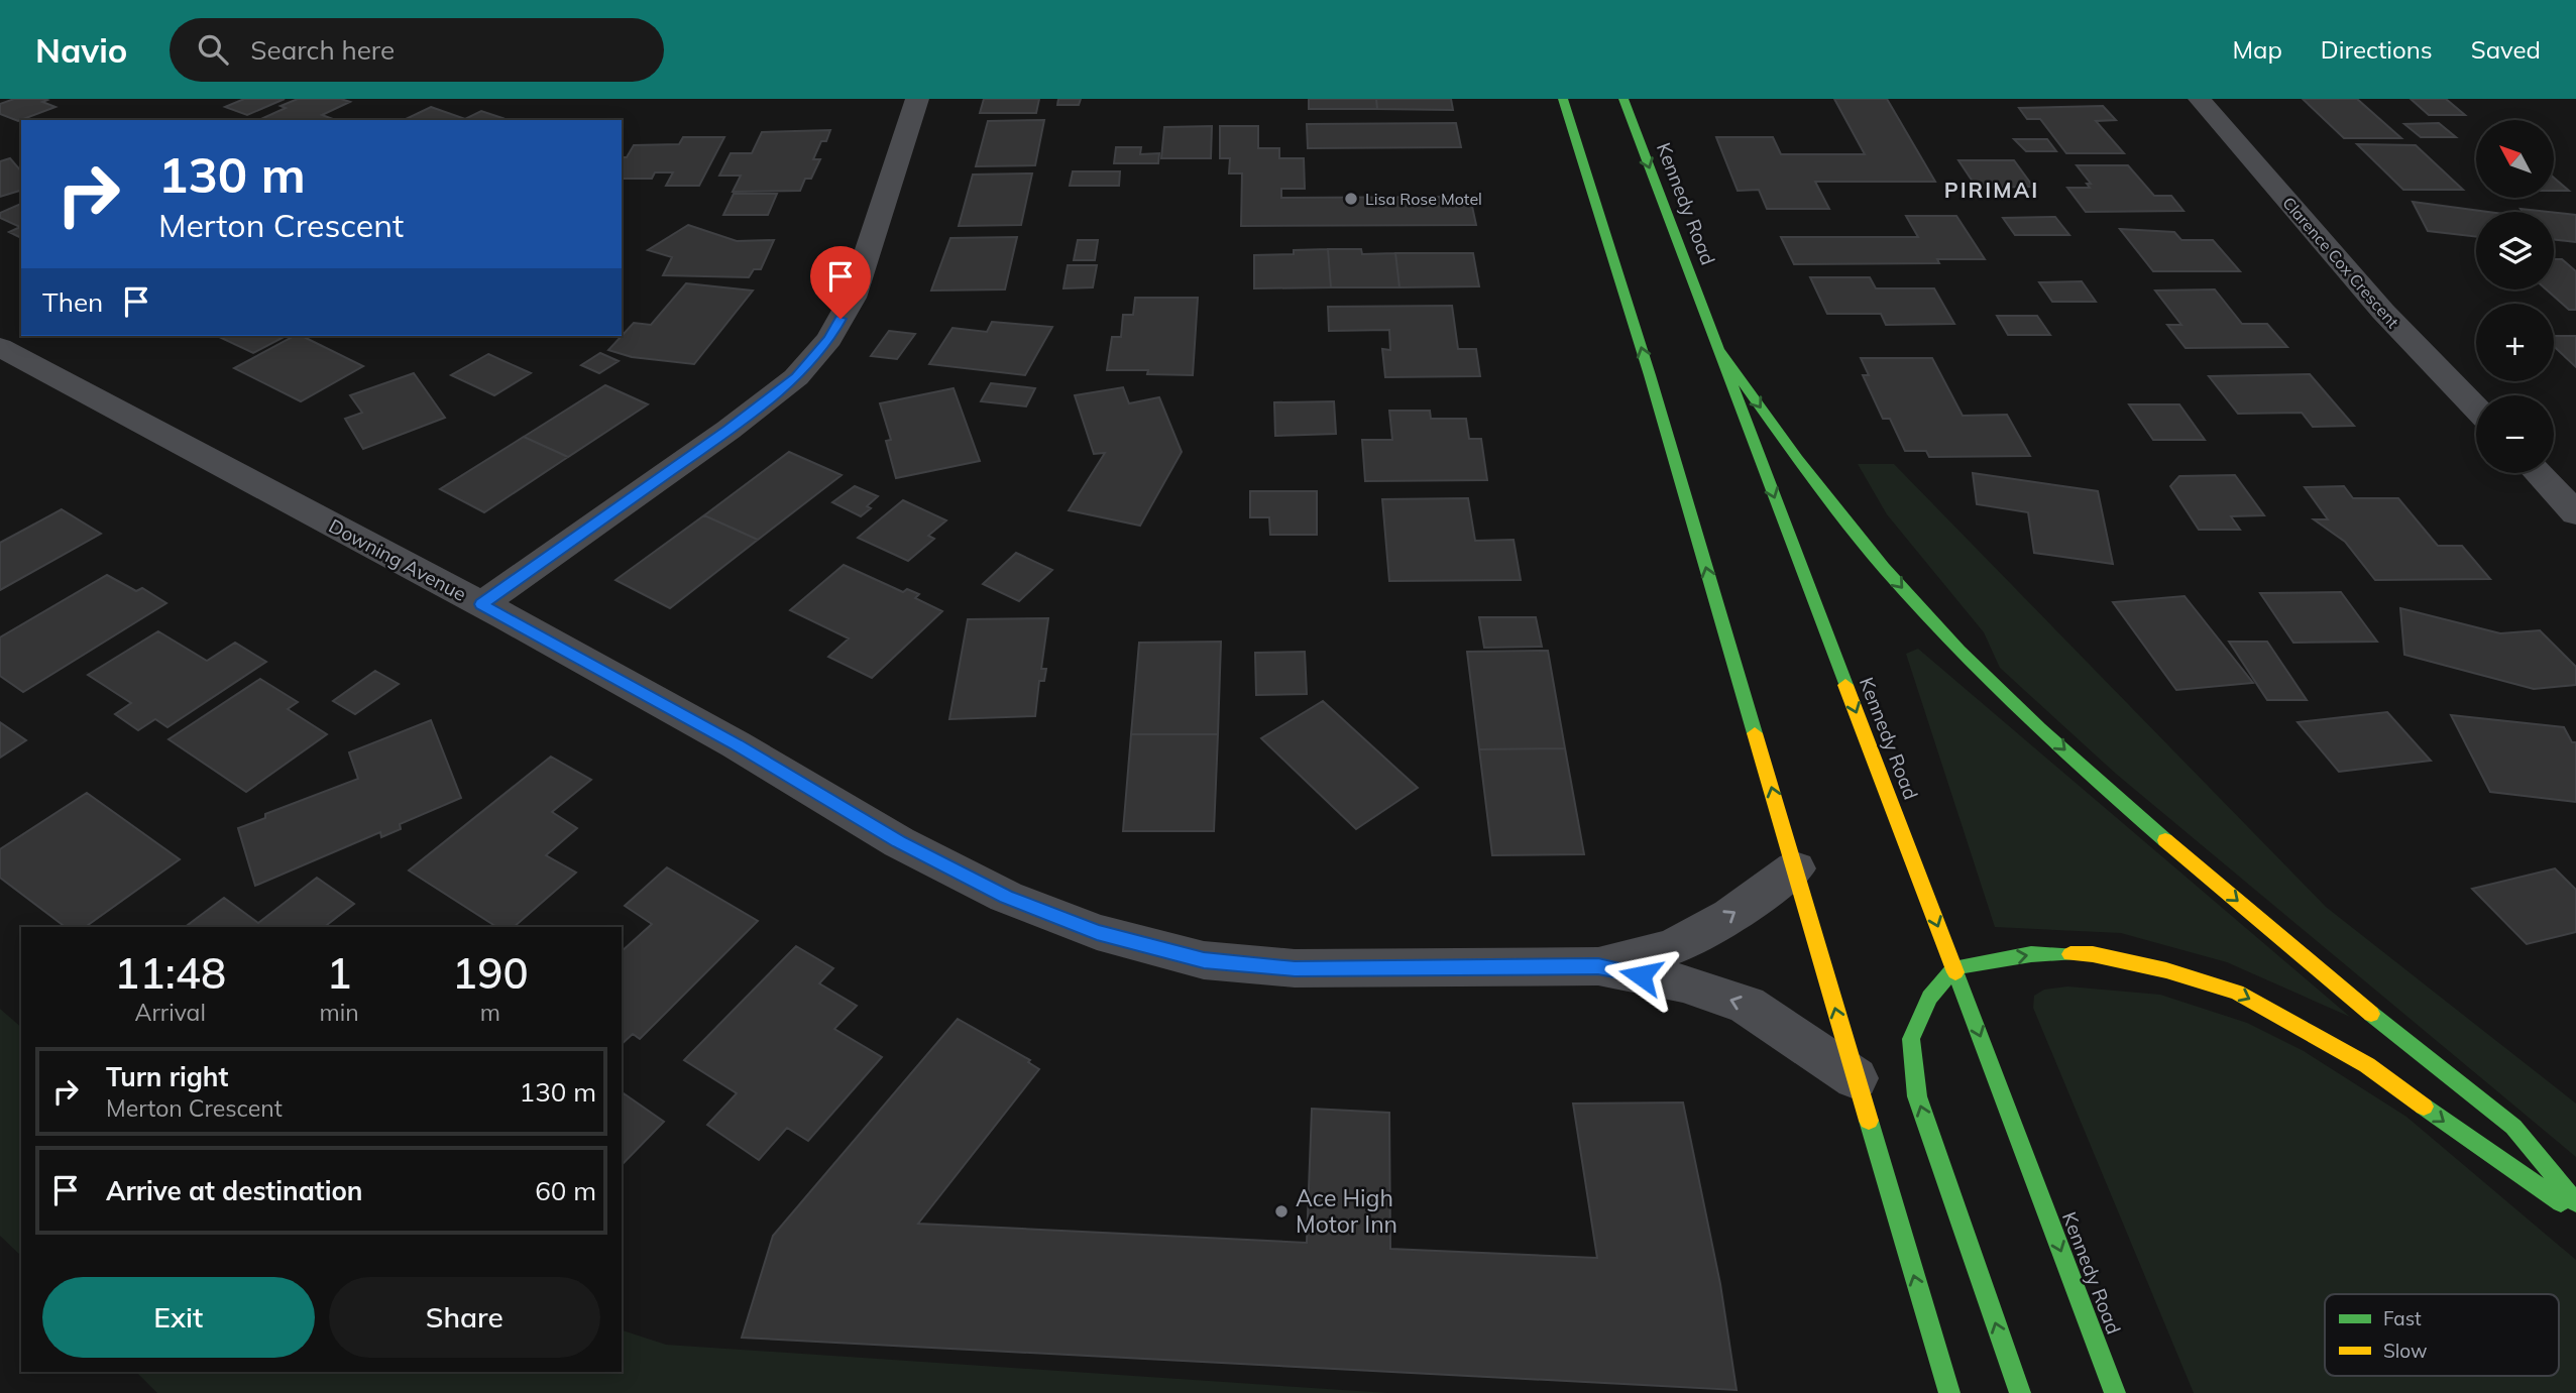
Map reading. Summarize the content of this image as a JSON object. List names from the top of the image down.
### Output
{
  "streets": {
    "main road": ["Kennedy Road"],
    "street": ["Clarence Cox Crescent", "Downing Avenue"]
  },
  "districts": ["PIRIMAI"],
  "places": ["Lisa Rose Motel", "Ace High Motor Inn"],
  "legend": ["Fast", "Slow"],
  "north": "top left",
  "page": {
    "header": "Navio",
    "search": "Search here",
    "nav": ["Map", "Directions", "Saved"],
    "map_buttons": ["+", "−"],
    "turn": ["130 m", "Merton Crescent"],
    "then": "Then",
    "eta": [
      "11:48",
      "Arrival",
      "1",
      "min",
      "190",
      "m"
    ],
    "list": [
      {
        "name": "Turn right",
        "note": "Merton Crescent",
        "value": "130 m"
      },
      {
        "name": "Arrive at destination",
        "value": "60 m"
      }
    ],
    "buttons": ["Exit", "Share"]
  }
}
